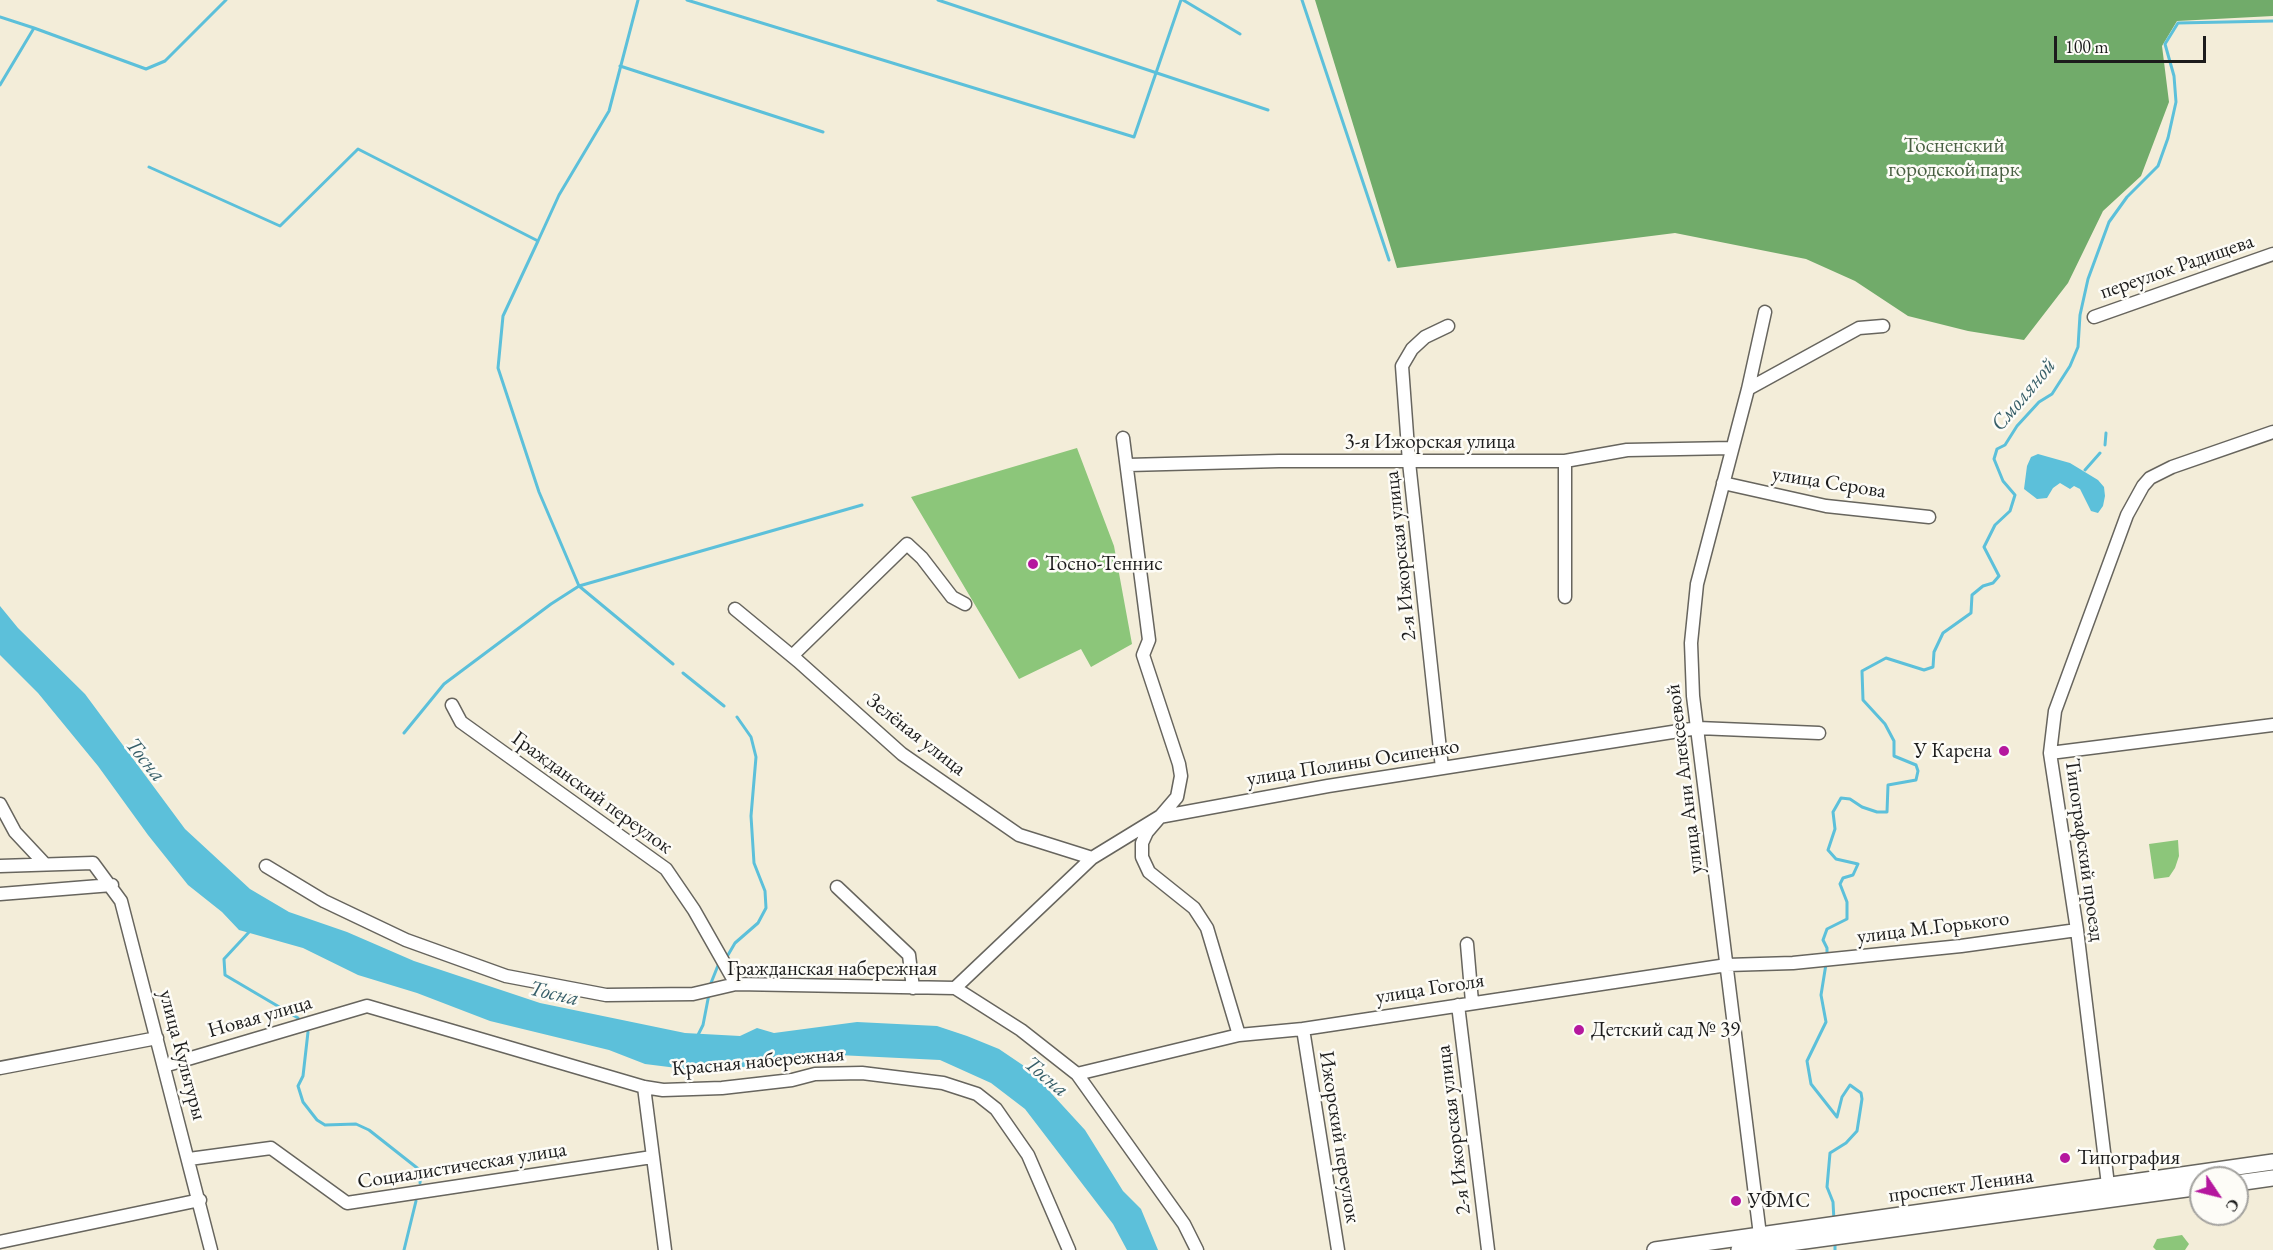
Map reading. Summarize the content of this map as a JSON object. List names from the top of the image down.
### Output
{
  "streets": {
    "main road": ["проспект Ленина"],
    "street": [
      "переулок Радищева",
      "3-я Ижорская улица",
      "улица Серова",
      "2-я Ижорская улица",
      "Зелёная улица",
      "улица Полины Осипенко",
      "улица Ани Алексеевой",
      "Гражданский переулок",
      "Типографский проезд",
      "улица М.Горького",
      "Гражданская набережная",
      "улица Гоголя",
      "Новая улица",
      "улица Культуры",
      "Красная набережная",
      "Ижорский переулок",
      "Социалистическая улица"
    ]
  },
  "crossings": [
    ["3-я Ижорская улица", "2-я Ижорская улица"],
    ["3-я Ижорская улица", "улица Ани Алексеевой"],
    ["улица Серова", "улица Ани Алексеевой"],
    ["2-я Ижорская улица", "улица Полины Осипенко"],
    ["2-я Ижорская улица", "улица Гоголя"],
    ["Зелёная улица", "улица Полины Осипенко"],
    ["улица Полины Осипенко", "улица Ани Алексеевой"],
    ["улица Полины Осипенко", "Гражданская набережная"],
    ["улица Ани Алексеевой", "улица Гоголя"],
    ["улица Ани Алексеевой", "проспект Ленина"],
    ["Гражданский переулок", "Гражданская набережная"],
    ["Типографский проезд", "улица М.Горького"],
    ["Типографский проезд", "проспект Ленина"],
    ["улица М.Горького", "улица Гоголя"],
    ["Гражданская набережная", "улица Гоголя"],
    ["улица Гоголя", "Ижорский переулок"],
    ["Новая улица", "улица Культуры"],
    ["Новая улица", "Красная набережная"],
    ["улица Культуры", "Социалистическая улица"]
  ],
  "water": ["Смоляной", "Тосна"],
  "parks": ["Тосненский городской парк"],
  "places": [
    "Тосно-Теннис",
    "У Карена",
    "Детский сад № 39",
    "Типография",
    "УФМС"
  ],
  "scale_bar": "100 m",
  "north": "bottom right"
}
